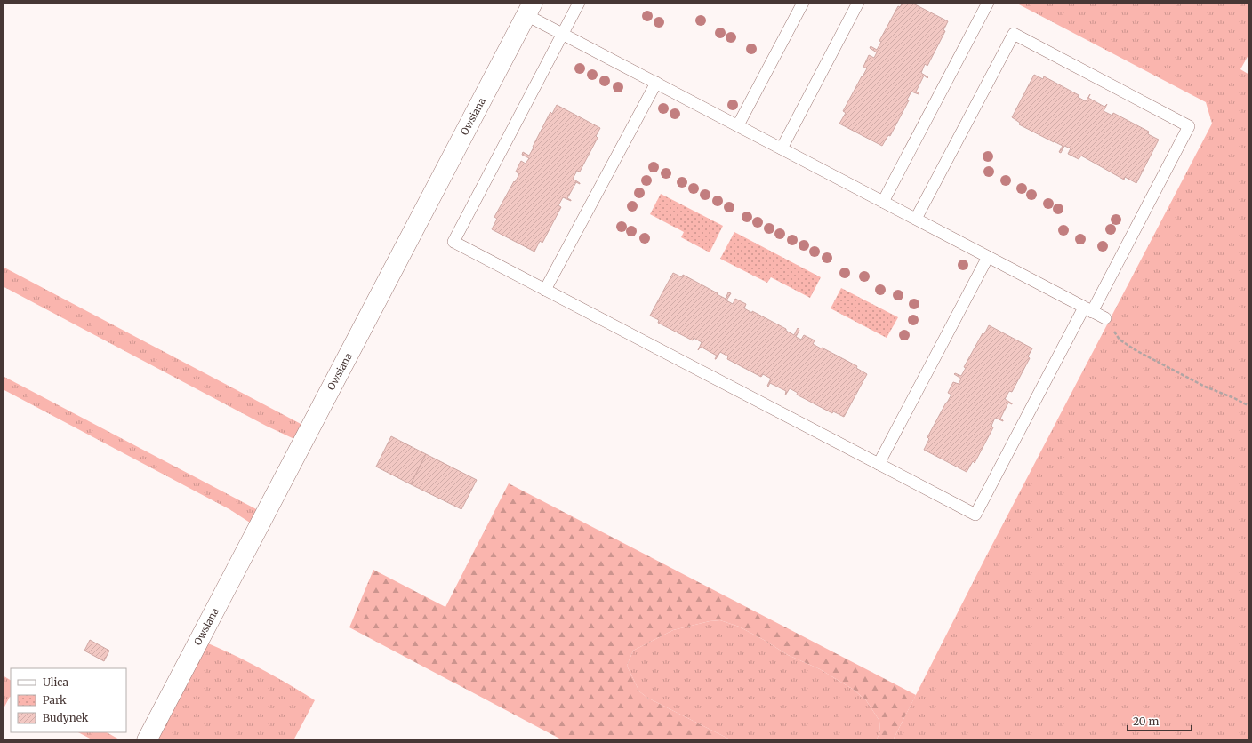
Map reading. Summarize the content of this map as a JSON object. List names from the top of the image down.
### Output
{
  "streets": {
    "street": ["Owsiana"]
  },
  "legend": ["Ulica", "Park", "Budynek"],
  "scale_bar": "20 m"
}
